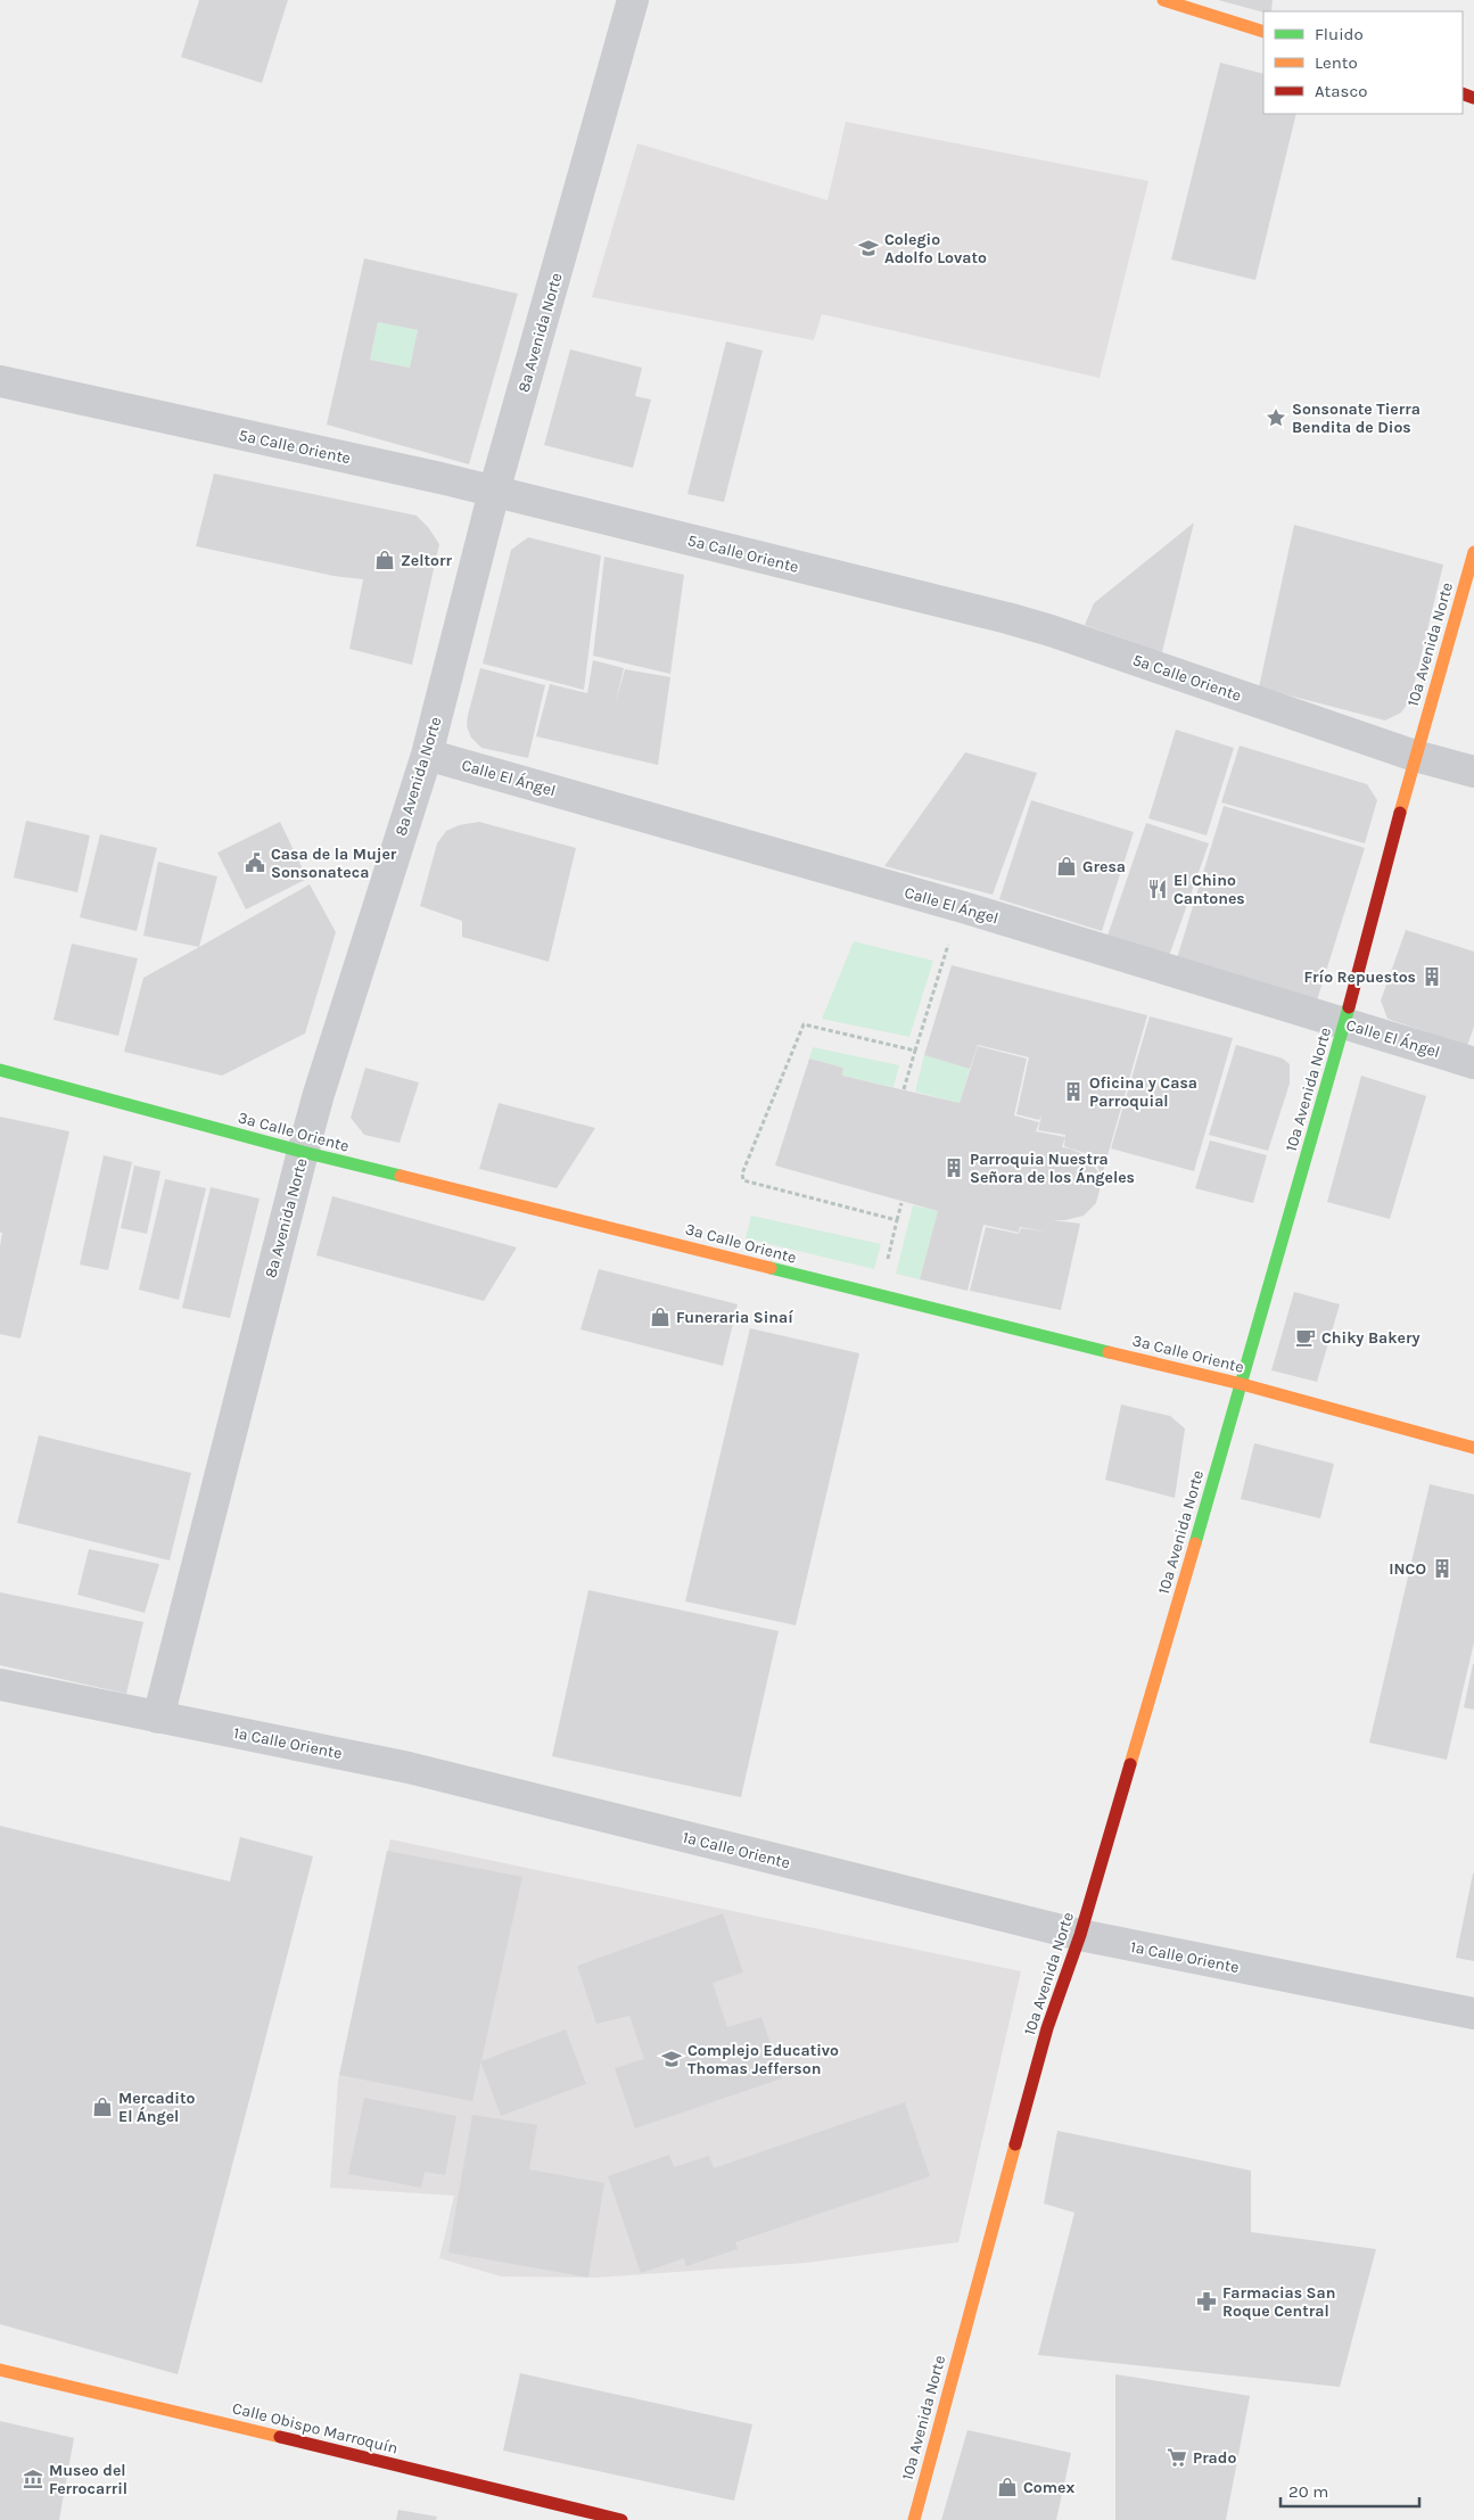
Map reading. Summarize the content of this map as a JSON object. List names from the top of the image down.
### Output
{
  "streets": {
    "main road": ["10a Avenida Norte", "3a Calle Oriente", "Calle Obispo Marroquín"],
    "street": [
      "8a Avenida Norte",
      "5a Calle Oriente",
      "Calle El Ángel",
      "1a Calle Oriente"
    ]
  },
  "crossings": [
    ["8a Avenida Norte", "5a Calle Oriente"],
    ["8a Avenida Norte", "Calle El Ángel"],
    ["8a Avenida Norte", "3a Calle Oriente"],
    ["8a Avenida Norte", "1a Calle Oriente"],
    ["5a Calle Oriente", "10a Avenida Norte"],
    ["10a Avenida Norte", "Calle El Ángel"],
    ["10a Avenida Norte", "3a Calle Oriente"],
    ["10a Avenida Norte", "1a Calle Oriente"]
  ],
  "places": {
    "school or university": ["Colegio Adolfo Lovato", "Complejo Educativo Thomas Jefferson"],
    "place": ["Sonsonate Tierra Bendita de Dios"],
    "shop": [
      "Zeltorr",
      "Gresa",
      "Funeraria Sinaí",
      "Mercadito El Ángel",
      "Comex"
    ],
    "public building": ["Casa de la Mujer Sonsonateca"],
    "restaurant": ["El Chino Cantones"],
    "building": [
      "Frío Repuestos",
      "Oficina y Casa Parroquial",
      "Parroquia Nuestra Señora de los Ángeles",
      "INCO"
    ],
    "cafe": ["Chiky Bakery"],
    "pharmacy": ["Farmacias San Roque Central"],
    "supermarket": ["Prado"],
    "museum": ["Museo del Ferrocarril"]
  },
  "legend": ["Fluido", "Lento", "Atasco"],
  "scale_bar": "20 m"
}
